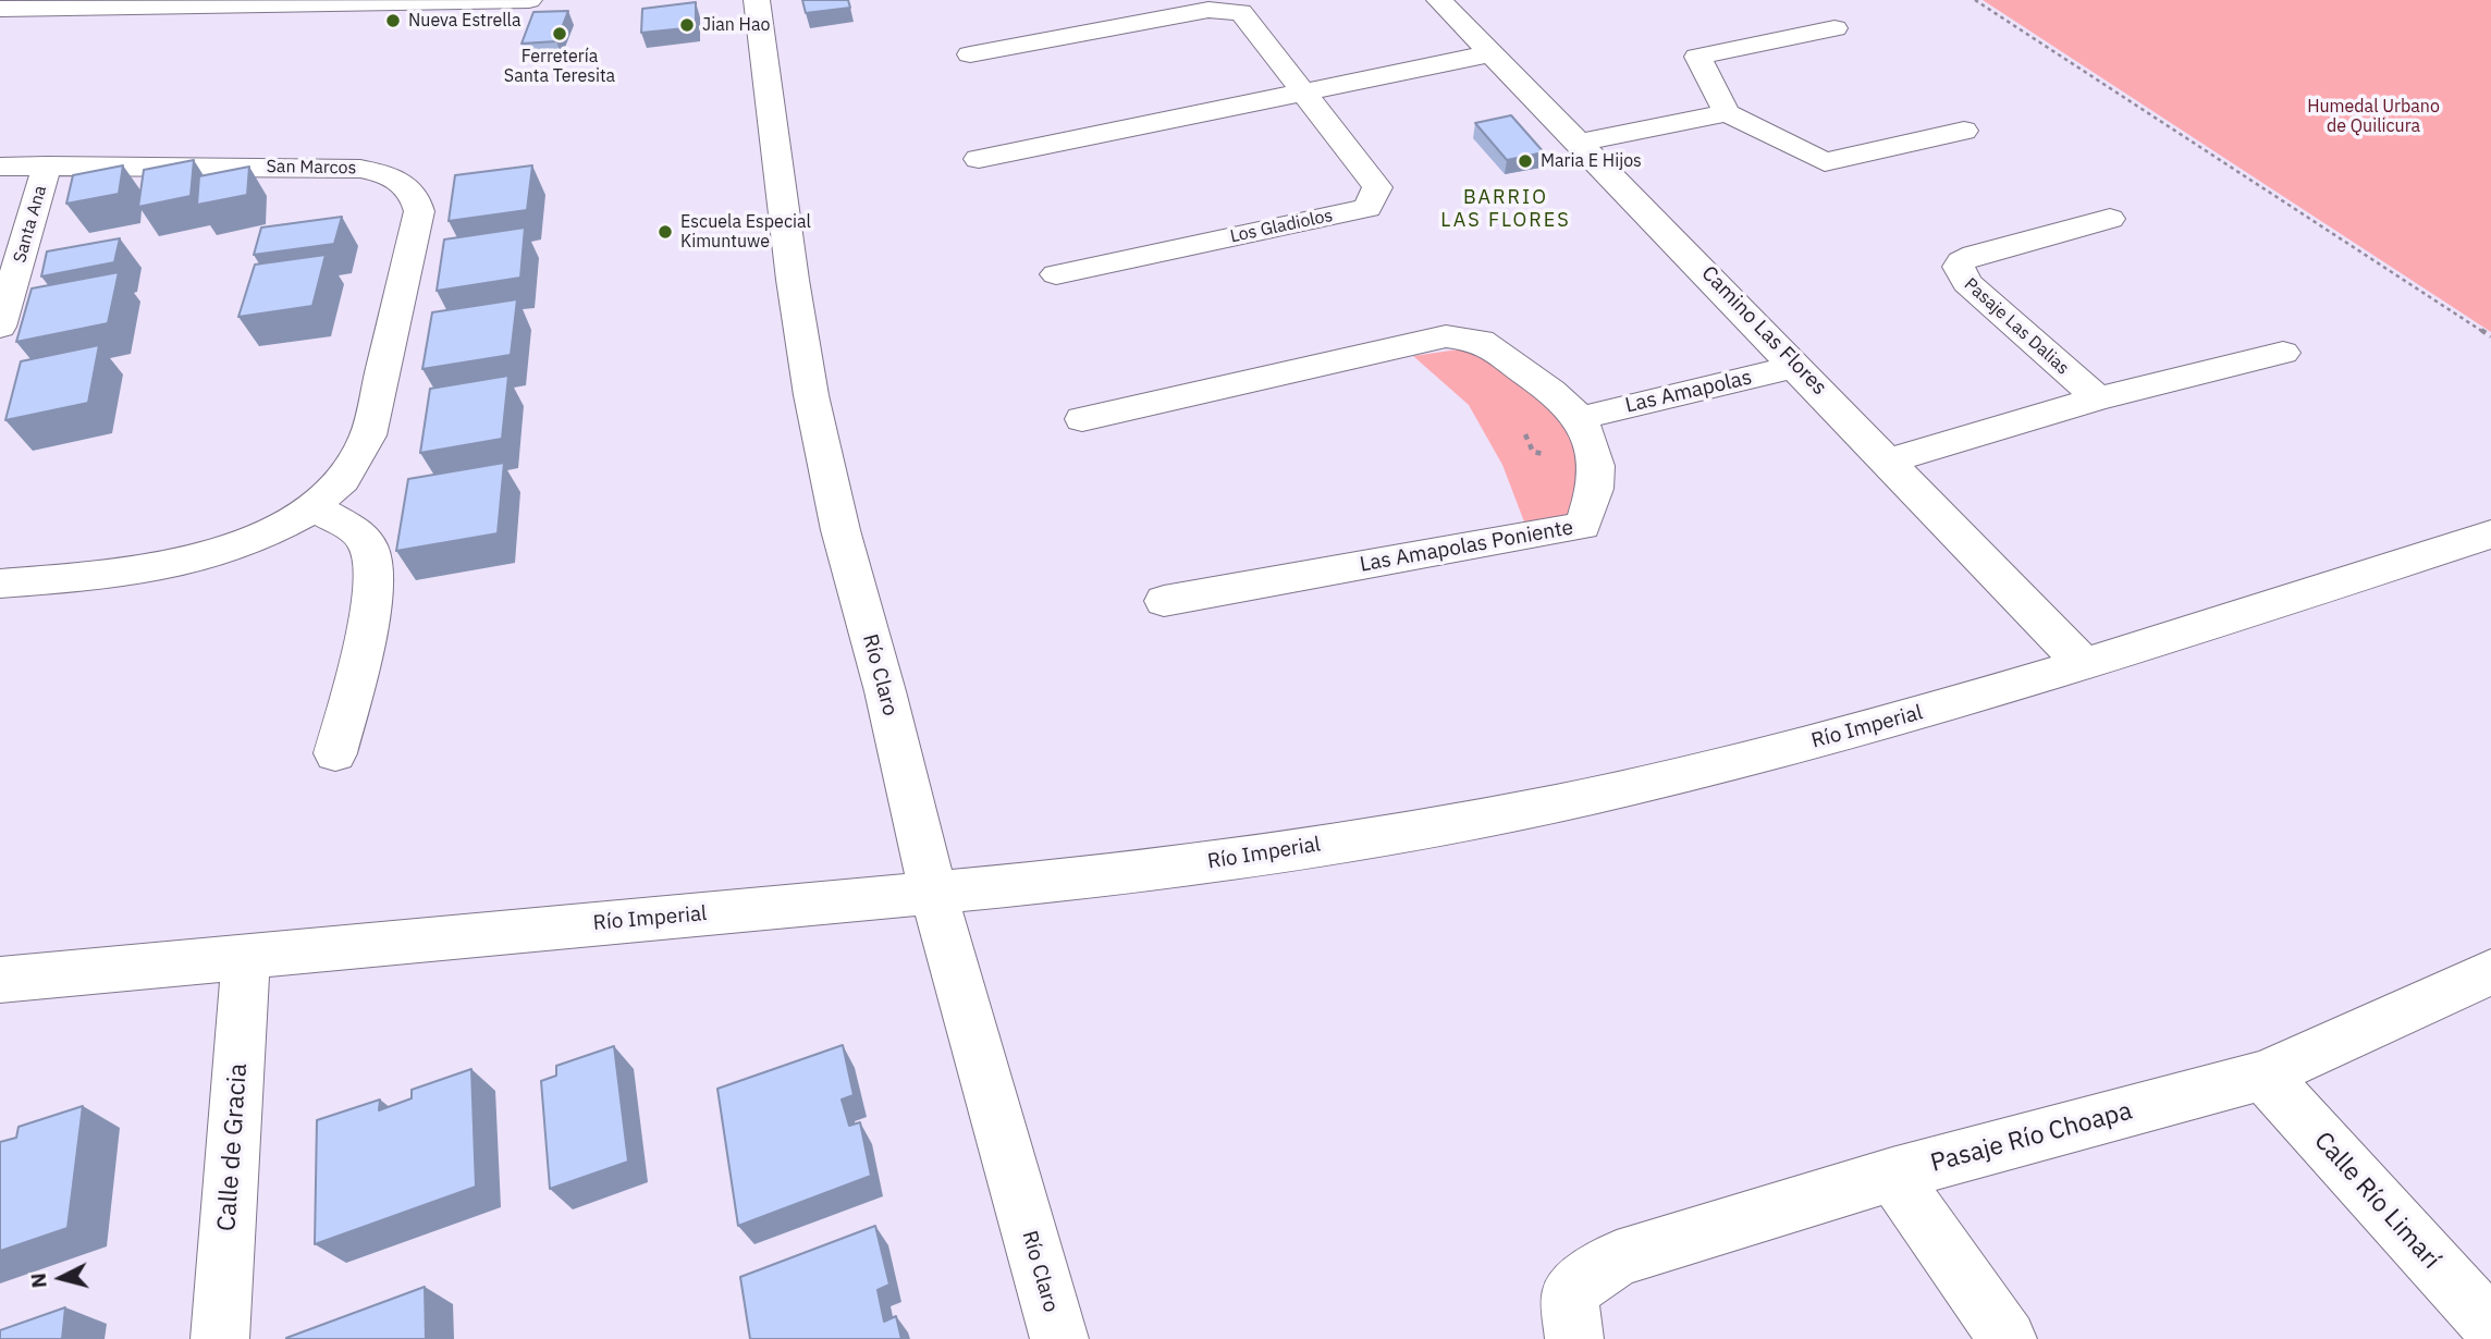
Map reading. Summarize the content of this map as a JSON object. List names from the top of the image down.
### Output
{
  "streets": {
    "street": [
      "San Marcos",
      "Santa Ana",
      "Los Gladiolos",
      "Pasaje Las Dalias",
      "Camino Las Flores",
      "Las Amapolas",
      "Las Amapolas Poniente",
      "Río Claro",
      "Río Imperial",
      "Pasaje Río Choapa",
      "Calle de Gracia",
      "Calle Río Limarí"
    ]
  },
  "crossings": [
    ["San Marcos", "Santa Ana"],
    ["Pasaje Las Dalias", "Camino Las Flores"],
    ["Camino Las Flores", "Las Amapolas"],
    ["Camino Las Flores", "Río Imperial"],
    ["Las Amapolas", "Las Amapolas Poniente"],
    ["Río Claro", "Río Imperial"],
    ["Río Imperial", "Calle de Gracia"],
    ["Pasaje Río Choapa", "Calle Río Limarí"]
  ],
  "districts": ["BARRIO LAS FLORES"],
  "parks": ["Humedal Urbano de Quilicura"],
  "places": [
    "Nueva Estrella",
    "Jian Hao",
    "Ferretería Santa Teresita",
    "Maria E Hijos",
    "Escuela Especial Kimuntuwe"
  ],
  "north": "left"
}
